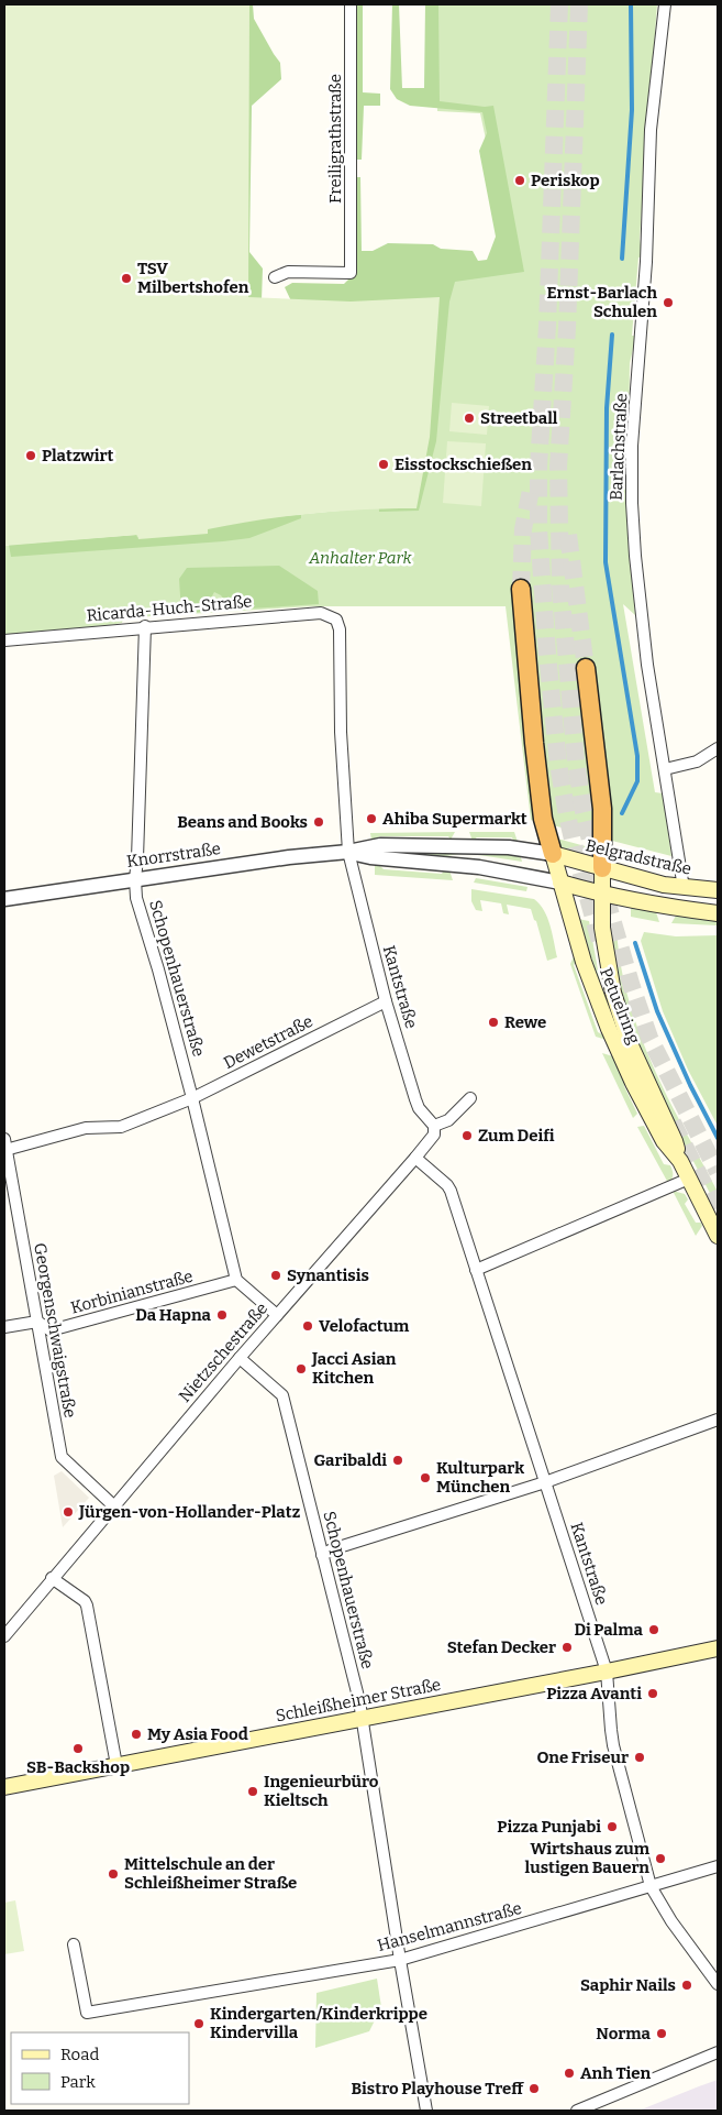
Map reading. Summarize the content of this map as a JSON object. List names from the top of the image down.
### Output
{
  "streets": {
    "main road": ["Belgradstraße", "Petuelring", "Schleißheimer Straße"],
    "street": [
      "Freiligrathstraße",
      "Barlachstraße",
      "Ricarda-Huch-Straße",
      "Knorrstraße",
      "Schopenhauerstraße",
      "Kantstraße",
      "Dewetstraße",
      "Korbinianstraße",
      "Georgenschwaigstraße",
      "Nietzschestraße",
      "Hanselmannstraße"
    ]
  },
  "crossings": [
    ["Barlachstraße", "Belgradstraße"],
    ["Ricarda-Huch-Straße", "Schopenhauerstraße"],
    ["Ricarda-Huch-Straße", "Kantstraße"],
    ["Knorrstraße", "Belgradstraße"],
    ["Knorrstraße", "Schopenhauerstraße"],
    ["Knorrstraße", "Kantstraße"],
    ["Knorrstraße", "Petuelring"],
    ["Belgradstraße", "Petuelring"],
    ["Schopenhauerstraße", "Dewetstraße"],
    ["Schopenhauerstraße", "Korbinianstraße"],
    ["Schopenhauerstraße", "Nietzschestraße"],
    ["Schopenhauerstraße", "Schleißheimer Straße"],
    ["Schopenhauerstraße", "Hanselmannstraße"],
    ["Kantstraße", "Dewetstraße"],
    ["Kantstraße", "Nietzschestraße"],
    ["Kantstraße", "Schleißheimer Straße"],
    ["Kantstraße", "Hanselmannstraße"],
    ["Dewetstraße", "Georgenschwaigstraße"],
    ["Korbinianstraße", "Georgenschwaigstraße"],
    ["Georgenschwaigstraße", "Nietzschestraße"]
  ],
  "parks": ["Anhalter Park"],
  "places": [
    "Periskop",
    "TSV Milbertshofen",
    "Ernst-Barlach Schulen",
    "Streetball",
    "Platzwirt",
    "Eisstockschießen",
    "Ahiba Supermarkt",
    "Beans and Books",
    "Rewe",
    "Zum Deifi",
    "Synantisis",
    "Da Hapna",
    "Velofactum",
    "Jacci Asian Kitchen",
    "Garibaldi",
    "Kulturpark München",
    "Jürgen-von-Hollander-Platz",
    "Di Palma",
    "Stefan Decker",
    "Pizza Avanti",
    "My Asia Food",
    "SB-Backshop",
    "One Friseur",
    "Ingenieurbüro Kieltsch",
    "Pizza Punjabi",
    "Wirtshaus zum lustigen Bauern",
    "Mittelschule an der Schleißheimer Straße",
    "Saphir Nails",
    "Kindergarten/Kinderkrippe Kindervilla",
    "Norma",
    "Anh Tien",
    "Bistro Playhouse Treff"
  ],
  "legend": ["Road", "Park"]
}
